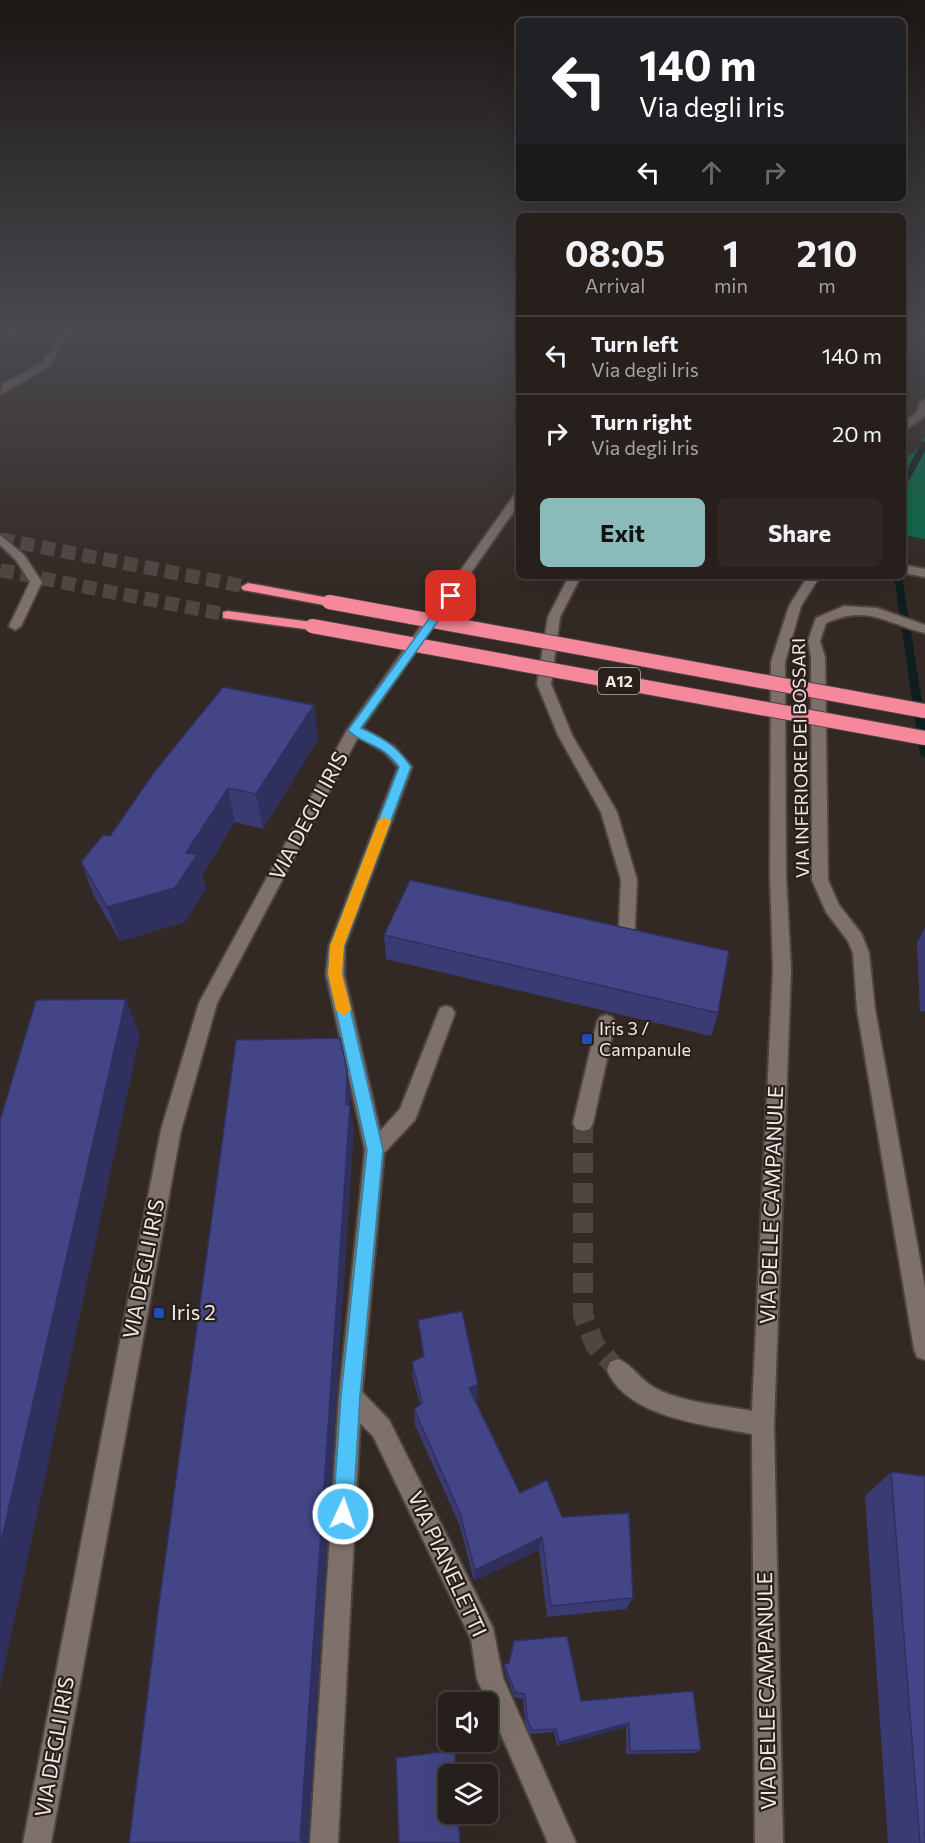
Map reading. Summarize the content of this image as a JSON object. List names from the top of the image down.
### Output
{
  "streets": {
    "highway": ["A12"],
    "street": [
      "VIA INFERIORE DEI BOSSARI",
      "VIA DEGLI IRIS",
      "VIA DELLE CAMPANULE",
      "VIA PIANELETTI"
    ]
  },
  "crossings": [
    ["VIA DEGLI IRIS", "VIA PIANELETTI"]
  ],
  "places": {
    "transit": ["Iris 3 / Campanule", "Iris 2"]
  },
  "page": {
    "turn": ["140 m", "Via degli Iris"],
    "eta": [
      "08:05",
      "Arrival",
      "1",
      "min",
      "210",
      "m"
    ],
    "list": [
      {
        "name": "Turn left",
        "note": "Via degli Iris",
        "value": "140 m"
      },
      {
        "name": "Turn right",
        "note": "Via degli Iris",
        "value": "20 m"
      }
    ],
    "buttons": ["Exit", "Share"]
  }
}
